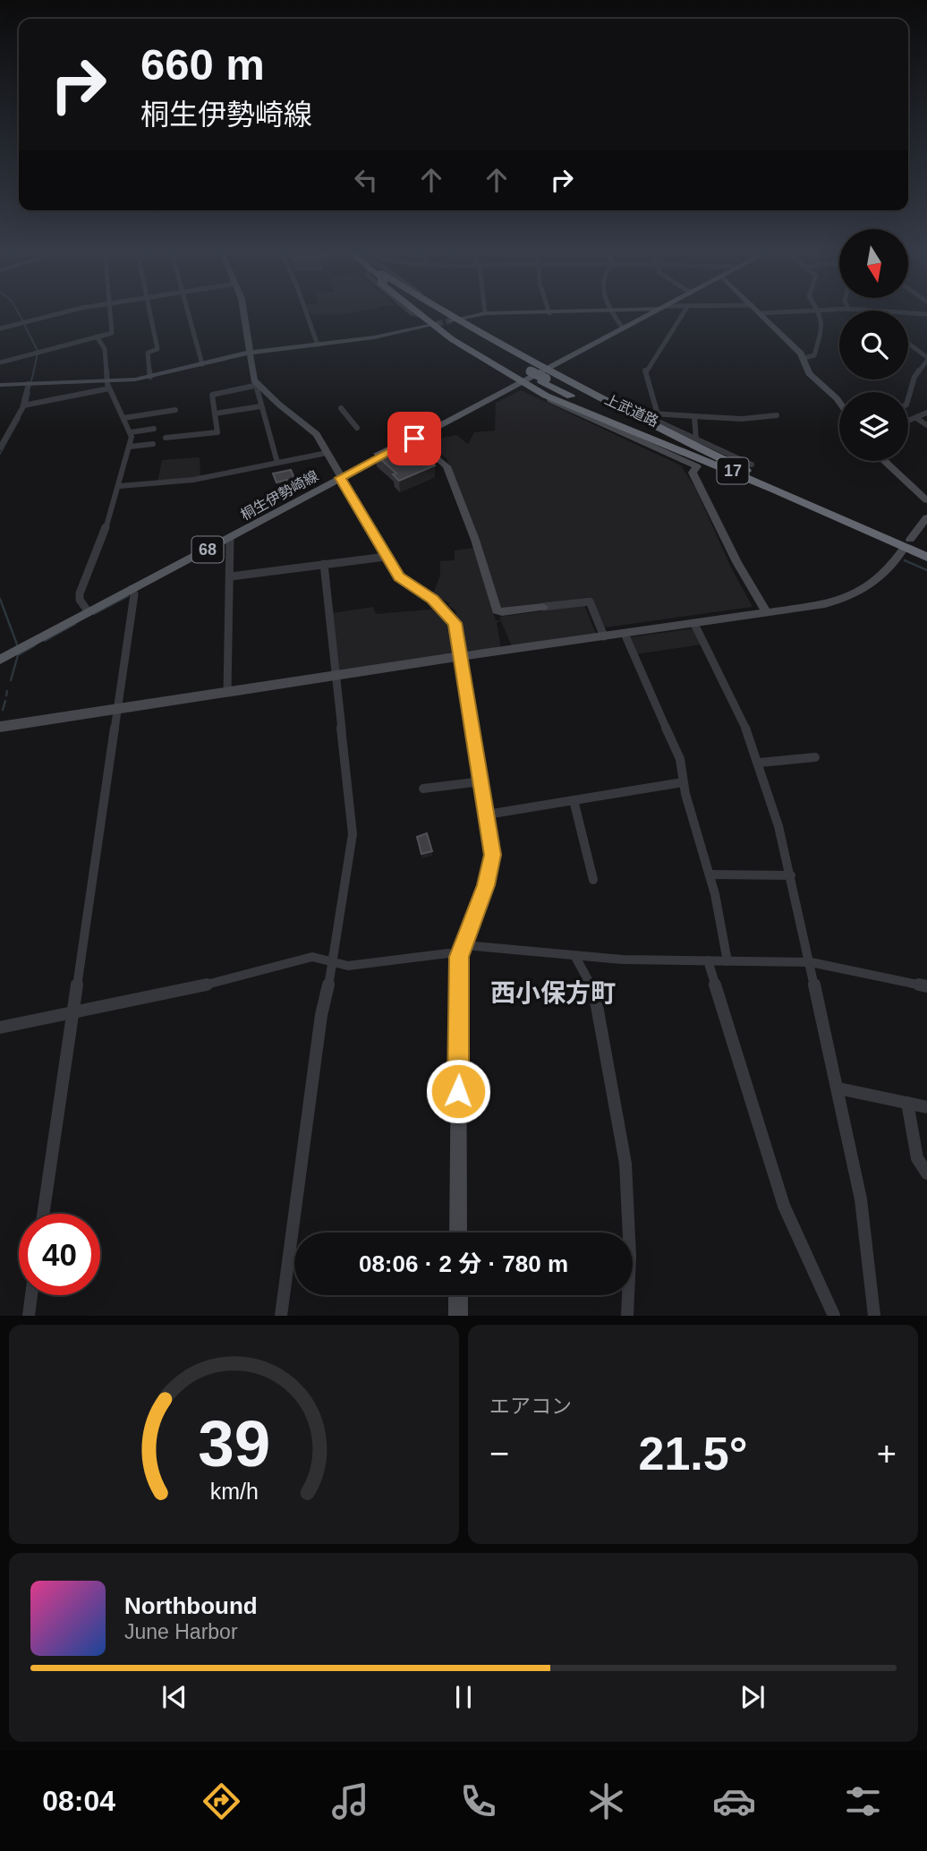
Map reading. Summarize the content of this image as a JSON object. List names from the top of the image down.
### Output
{
  "streets": {
    "highway": ["上武道路", "17"],
    "main road": ["桐生伊勢崎線", "68"]
  },
  "crossings": [
    ["上武道路", "桐生伊勢崎線"]
  ],
  "districts": ["西小保方町"],
  "north": "bottom",
  "page": {
    "turn": ["660 m", "桐生伊勢崎線"],
    "limit": "40",
    "trip": "08:06 · 2 分 · 780 m",
    "tile": "エアコン",
    "heat": ["−", "21.5°", "+"],
    "song": ["Northbound", "June Harbor"],
    "tabs": "08:04",
    "gauge": ["39", "km/h"]
  }
}
